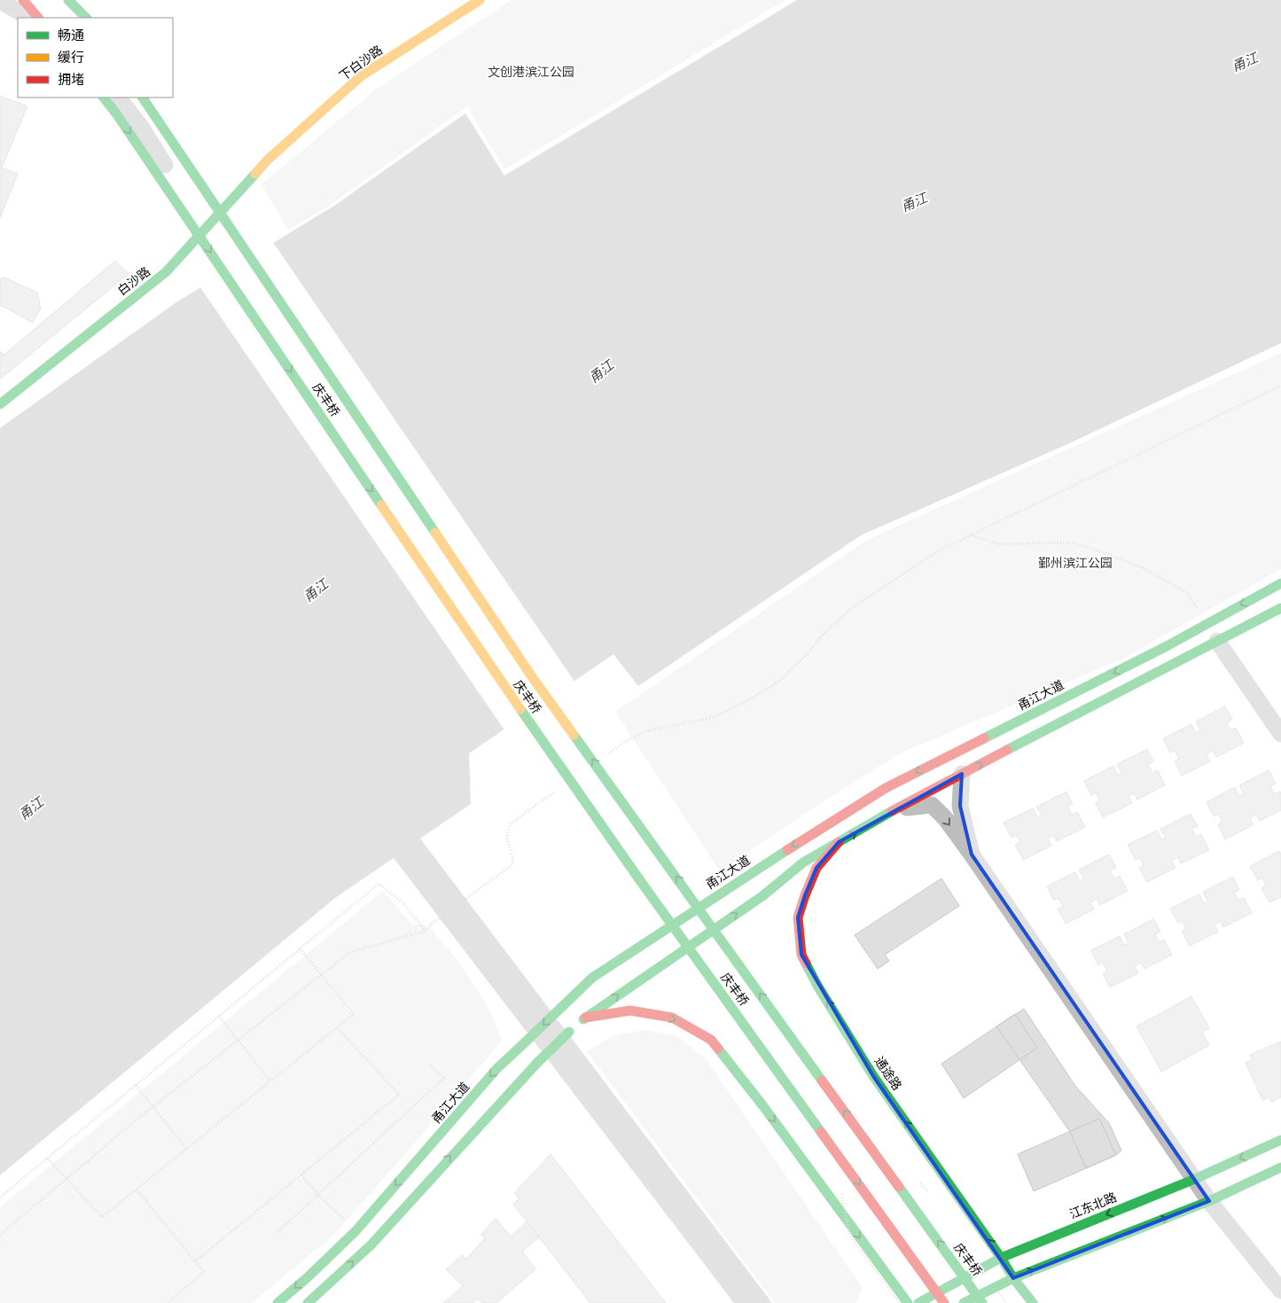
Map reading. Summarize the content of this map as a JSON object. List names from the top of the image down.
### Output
{
  "streets": {
    "main road": [
      "下白沙路",
      "白沙路",
      "庆丰桥",
      "甬江大道",
      "通途路",
      "江东北路"
    ]
  },
  "crossings": [
    ["下白沙路", "白沙路"],
    ["通途路", "江东北路"]
  ],
  "one_way": ["通途路"],
  "water": ["甬江"],
  "parks": ["文创港滨江公园", "鄞州滨江公园"],
  "legend": ["畅通", "缓行", "拥堵"]
}
